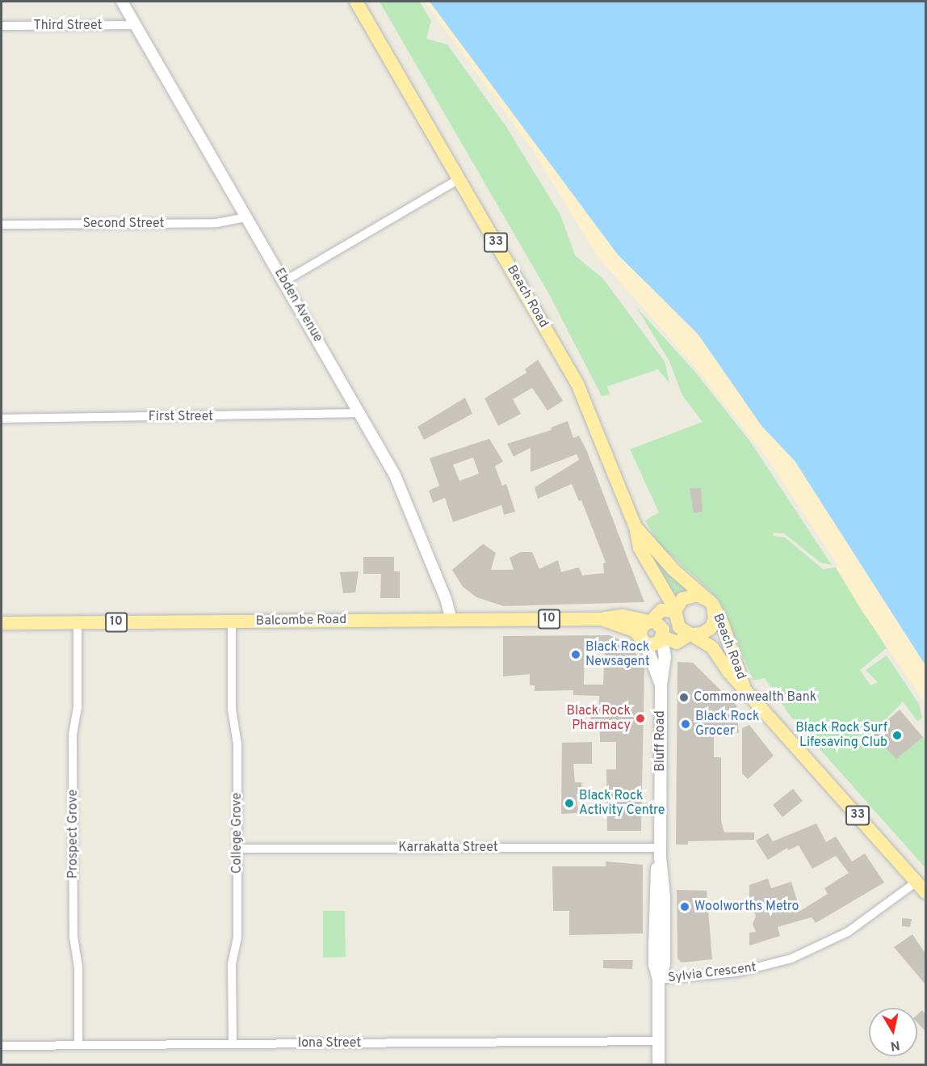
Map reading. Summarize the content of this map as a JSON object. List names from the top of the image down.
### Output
{
  "streets": {
    "main road": [
      "33",
      "Beach Road",
      "10",
      "Balcombe Road",
      "Bluff Road"
    ],
    "street": [
      "Third Street",
      "Second Street",
      "Ebden Avenue",
      "First Street",
      "College Grove",
      "Prospect Grove",
      "Karrakatta Street",
      "Sylvia Crescent",
      "Iona Street"
    ]
  },
  "crossings": [
    ["Third Street", "Ebden Avenue"],
    ["Second Street", "Ebden Avenue"],
    ["Beach Road", "Sylvia Crescent"],
    ["Ebden Avenue", "First Street"],
    ["Ebden Avenue", "Balcombe Road"],
    ["Balcombe Road", "Bluff Road"],
    ["Balcombe Road", "College Grove"],
    ["Balcombe Road", "Prospect Grove"],
    ["Bluff Road", "Karrakatta Street"],
    ["Bluff Road", "Sylvia Crescent"],
    ["Bluff Road", "Iona Street"],
    ["College Grove", "Karrakatta Street"],
    ["College Grove", "Iona Street"],
    ["Prospect Grove", "Iona Street"]
  ],
  "places": [
    "Black Rock Newsagent",
    "Commonwealth Bank",
    "Black Rock Pharmacy",
    "Black Rock Grocer",
    "Black Rock Surf Lifesaving Club",
    "Black Rock Activity Centre",
    "Woolworths Metro"
  ],
  "north": "bottom"
}
